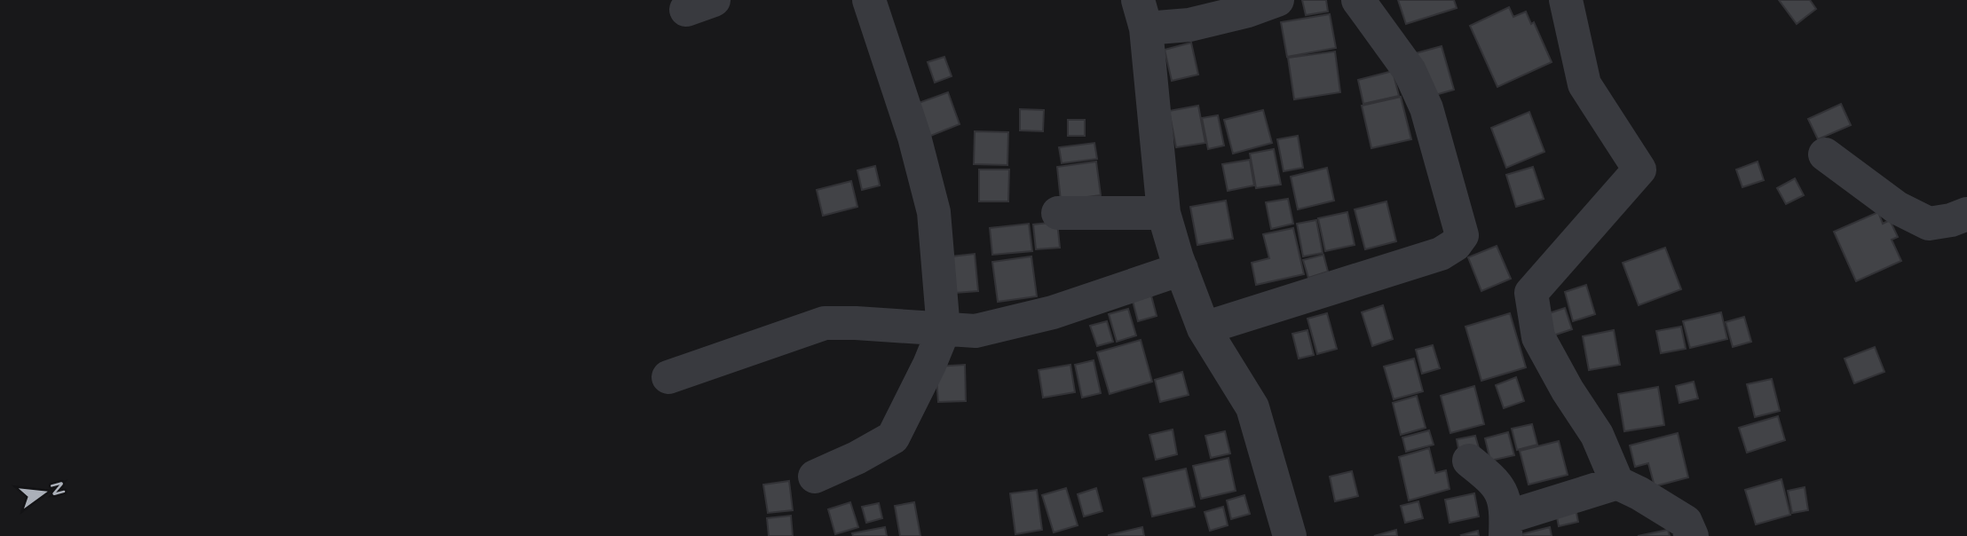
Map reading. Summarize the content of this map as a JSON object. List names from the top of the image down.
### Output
{
  "north": "right"
}
